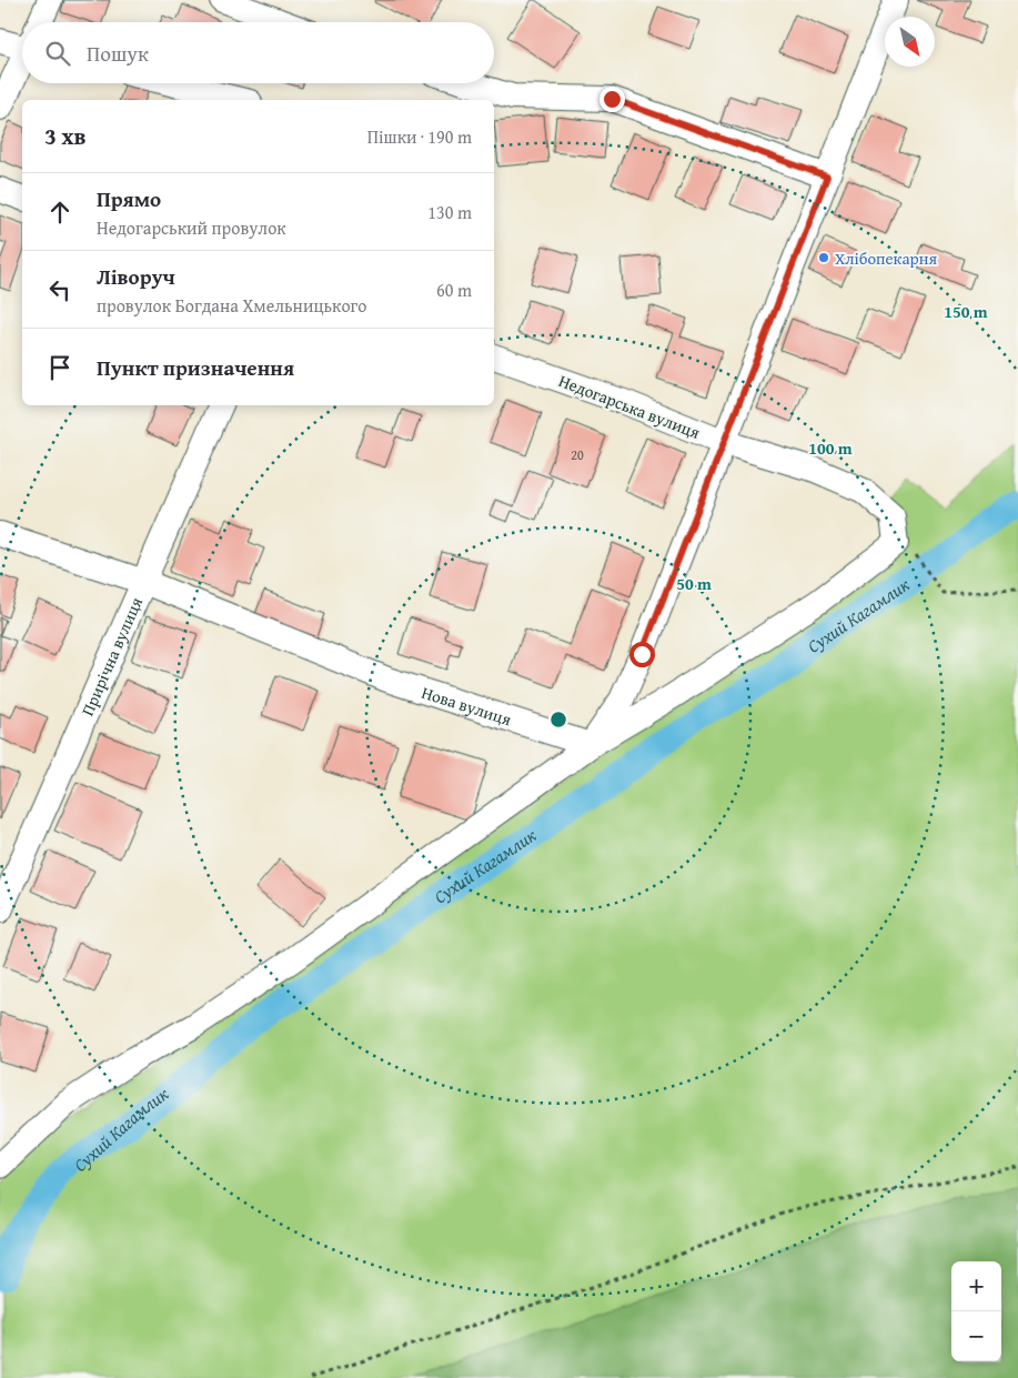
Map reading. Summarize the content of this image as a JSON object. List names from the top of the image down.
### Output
{
  "streets": {
    "street": ["Недогарська вулиця", "Прирічна вулиця", "Нова вулиця"]
  },
  "crossings": [
    ["Прирічна вулиця", "Нова вулиця"]
  ],
  "water": ["Сухий Кагамлик"],
  "places": ["Хлібопекарня"],
  "house_numbers": ["20"],
  "north": "bottom right",
  "page": {
    "search": "Пошук",
    "heading": ["3 хв", "Пішки · 190 m"],
    "list": [
      ["Прямо", "Недогарський провулок", "130 m"],
      ["Ліворуч", "провулок Богдана Хмельницького", "60 m"],
      "Пункт призначення"
    ],
    "map_buttons": ["+", "−"]
  },
  "rings": ["150 m", "100 m", "50 m"]
}
